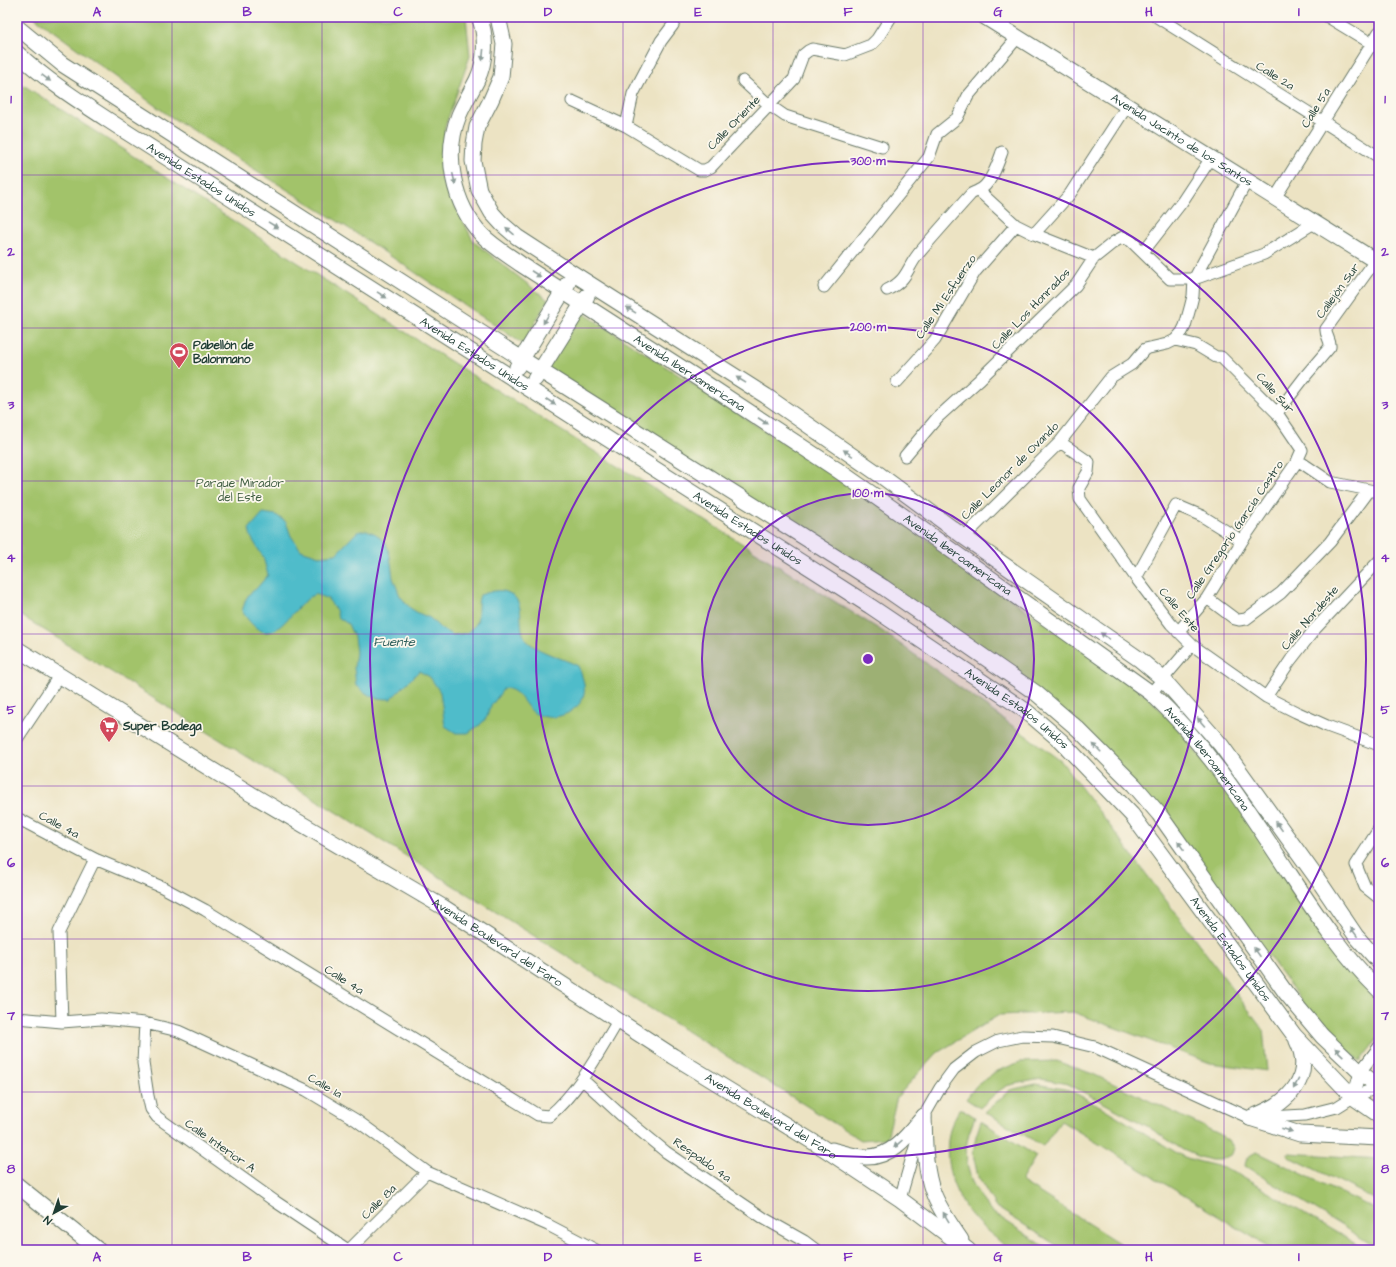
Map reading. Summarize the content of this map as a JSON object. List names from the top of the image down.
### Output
{
  "streets": {
    "street": [
      "Calle 2a",
      "Calle 5a",
      "Calle Oriente",
      "Avenida Jacinto de los Santos",
      "Avenida Estados Unidos",
      "Callejón Sur",
      "Calle Mi Esfuerzo",
      "Calle Los Honrados",
      "Avenida Iberoamericana",
      "Calle Sur",
      "Calle Leonor de Ovando",
      "Calle Gregorio García Castro",
      "Calle Este",
      "Calle Nordeste",
      "Calle 4a",
      "Avenida Boulevard del Faro",
      "Calle 1a",
      "Calle Interior A",
      "Respaldo 4a",
      "Calle 8a"
    ]
  },
  "crossings": [
    ["Calle 2a", "Calle 5a"],
    ["Calle 5a", "Avenida Jacinto de los Santos"],
    ["Avenida Jacinto de los Santos", "Callejón Sur"],
    ["Avenida Jacinto de los Santos", "Calle Los Honrados"],
    ["Callejón Sur", "Calle Sur"],
    ["Avenida Iberoamericana", "Calle Leonor de Ovando"],
    ["Calle Sur", "Calle Leonor de Ovando"],
    ["Calle Sur", "Calle Gregorio García Castro"],
    ["Calle Leonor de Ovando", "Calle Este"],
    ["Calle Gregorio García Castro", "Calle Este"],
    ["Calle Este", "Calle Nordeste"],
    ["Calle 4a", "Avenida Boulevard del Faro"],
    ["Calle 4a", "Respaldo 4a"],
    ["Calle 1a", "Calle Interior A"],
    ["Calle 1a", "Calle 8a"],
    ["Calle Interior A", "Calle 8a"]
  ],
  "water": ["Fuente"],
  "parks": ["Parque Mirador del Este"],
  "places": {
    "sports": ["Pabellón de Balonmano"],
    "supermarket": ["Super Bodega"]
  },
  "north": "bottom left",
  "grid": {
    "columns": [
      "A",
      "B",
      "C",
      "D",
      "E",
      "F",
      "G",
      "H",
      "I"
    ],
    "rows": [
      "1",
      "2",
      "3",
      "4",
      "5",
      "6",
      "7",
      "8"
    ]
  },
  "rings": ["300 m", "200 m", "100 m"]
}
